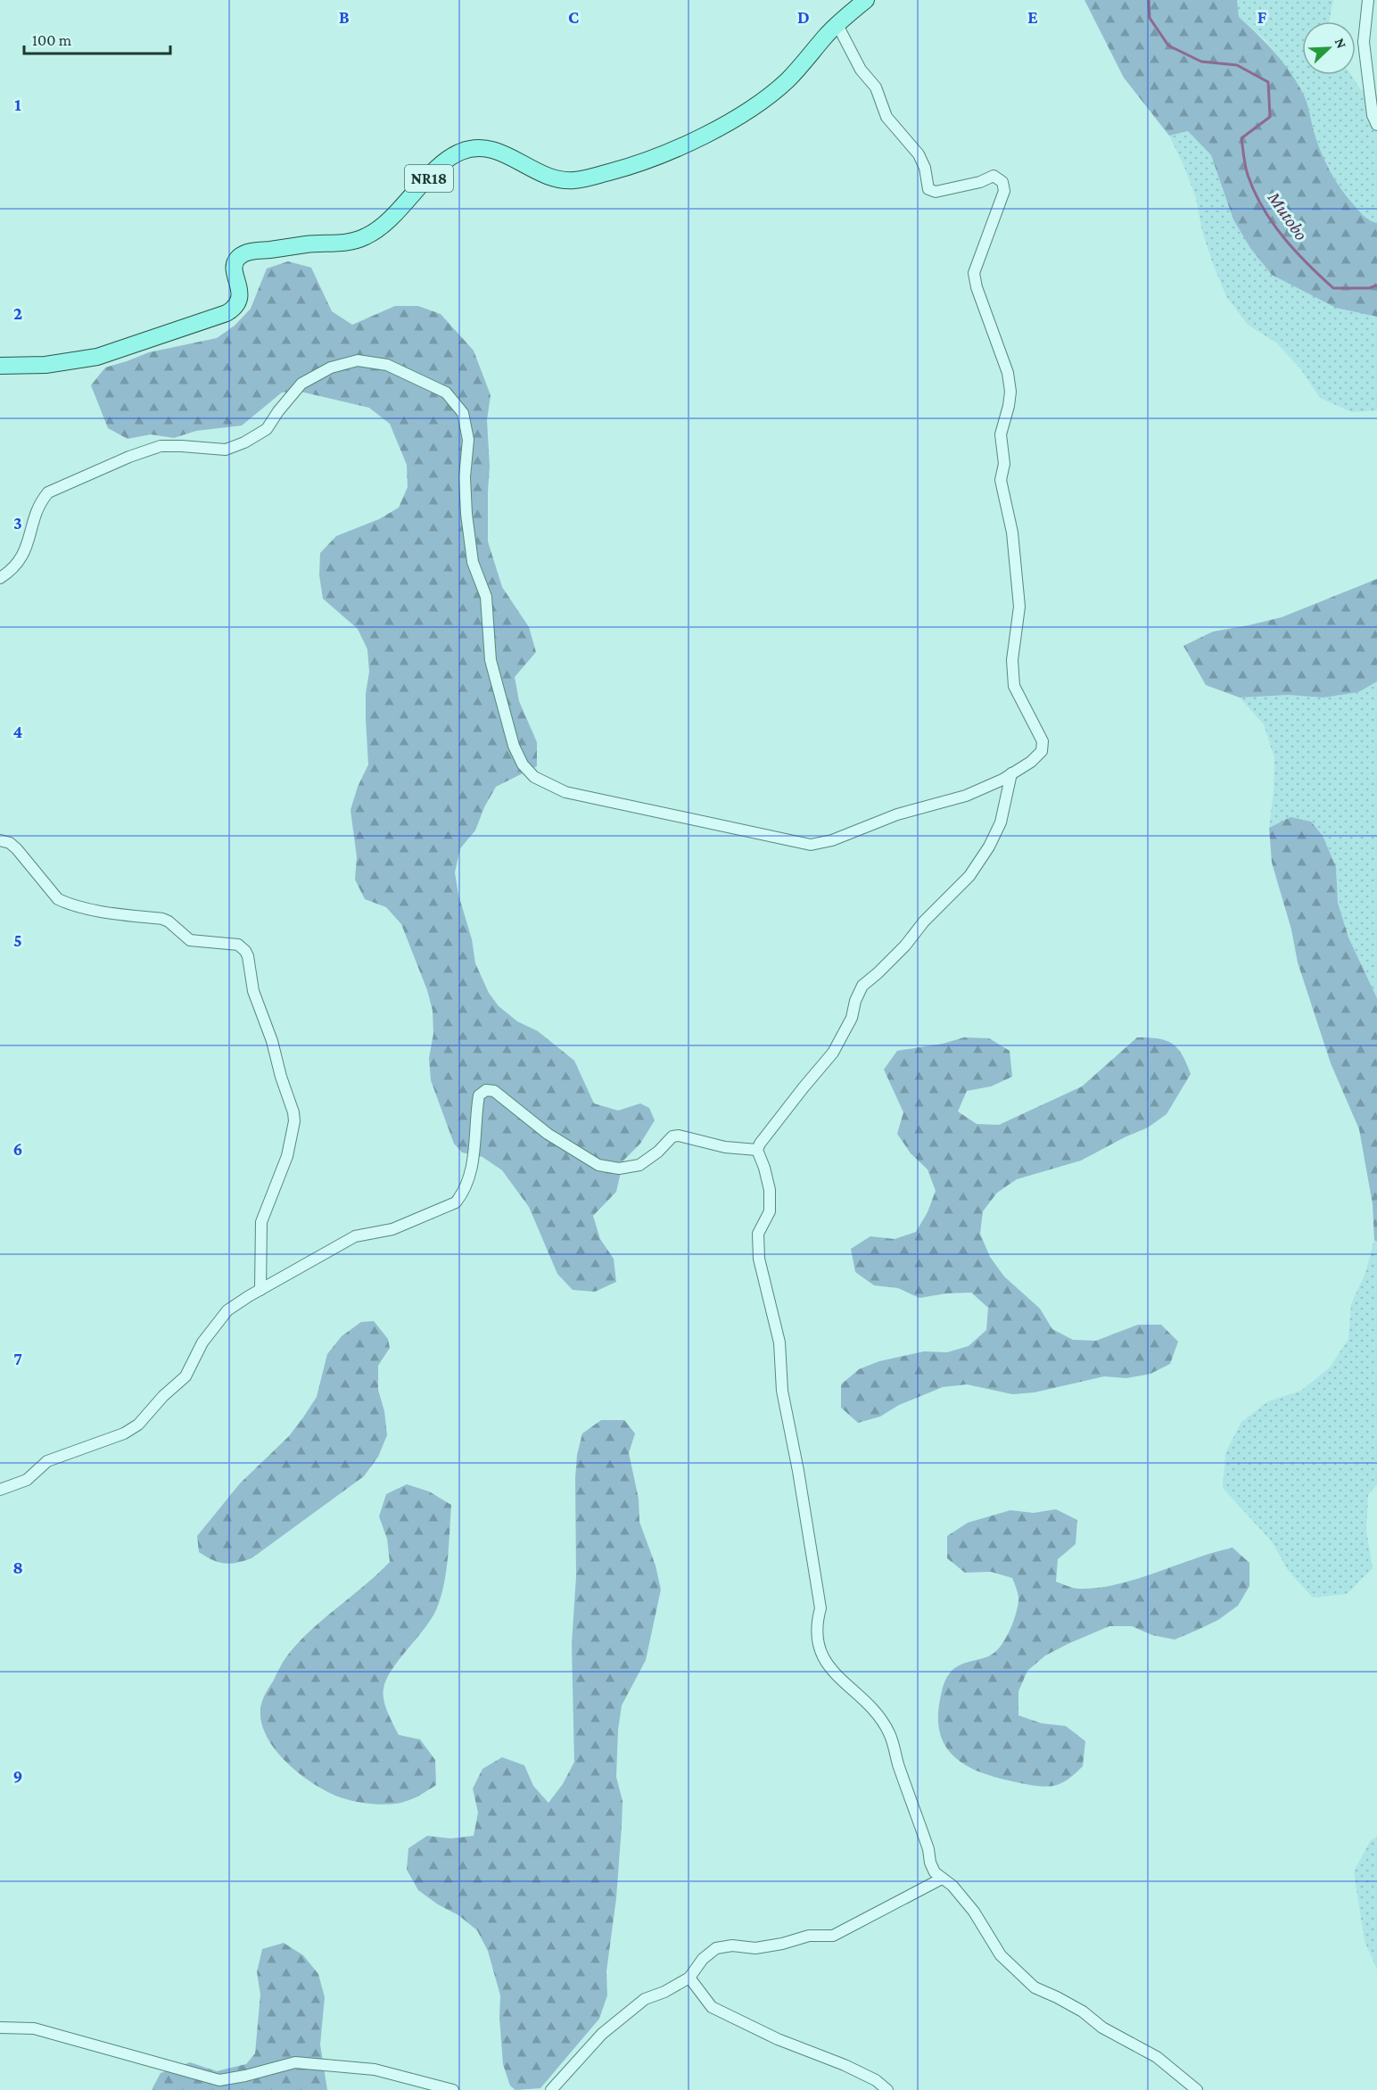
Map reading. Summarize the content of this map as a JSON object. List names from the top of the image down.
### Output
{
  "streets": {
    "main road": ["NR18"]
  },
  "water": ["Mutobo"],
  "scale_bar": "100 m",
  "north": "top right",
  "grid": {
    "columns": [
      "B",
      "C",
      "D",
      "E",
      "F"
    ],
    "rows": [
      "1",
      "2",
      "3",
      "4",
      "5",
      "6",
      "7",
      "8",
      "9"
    ]
  }
}
